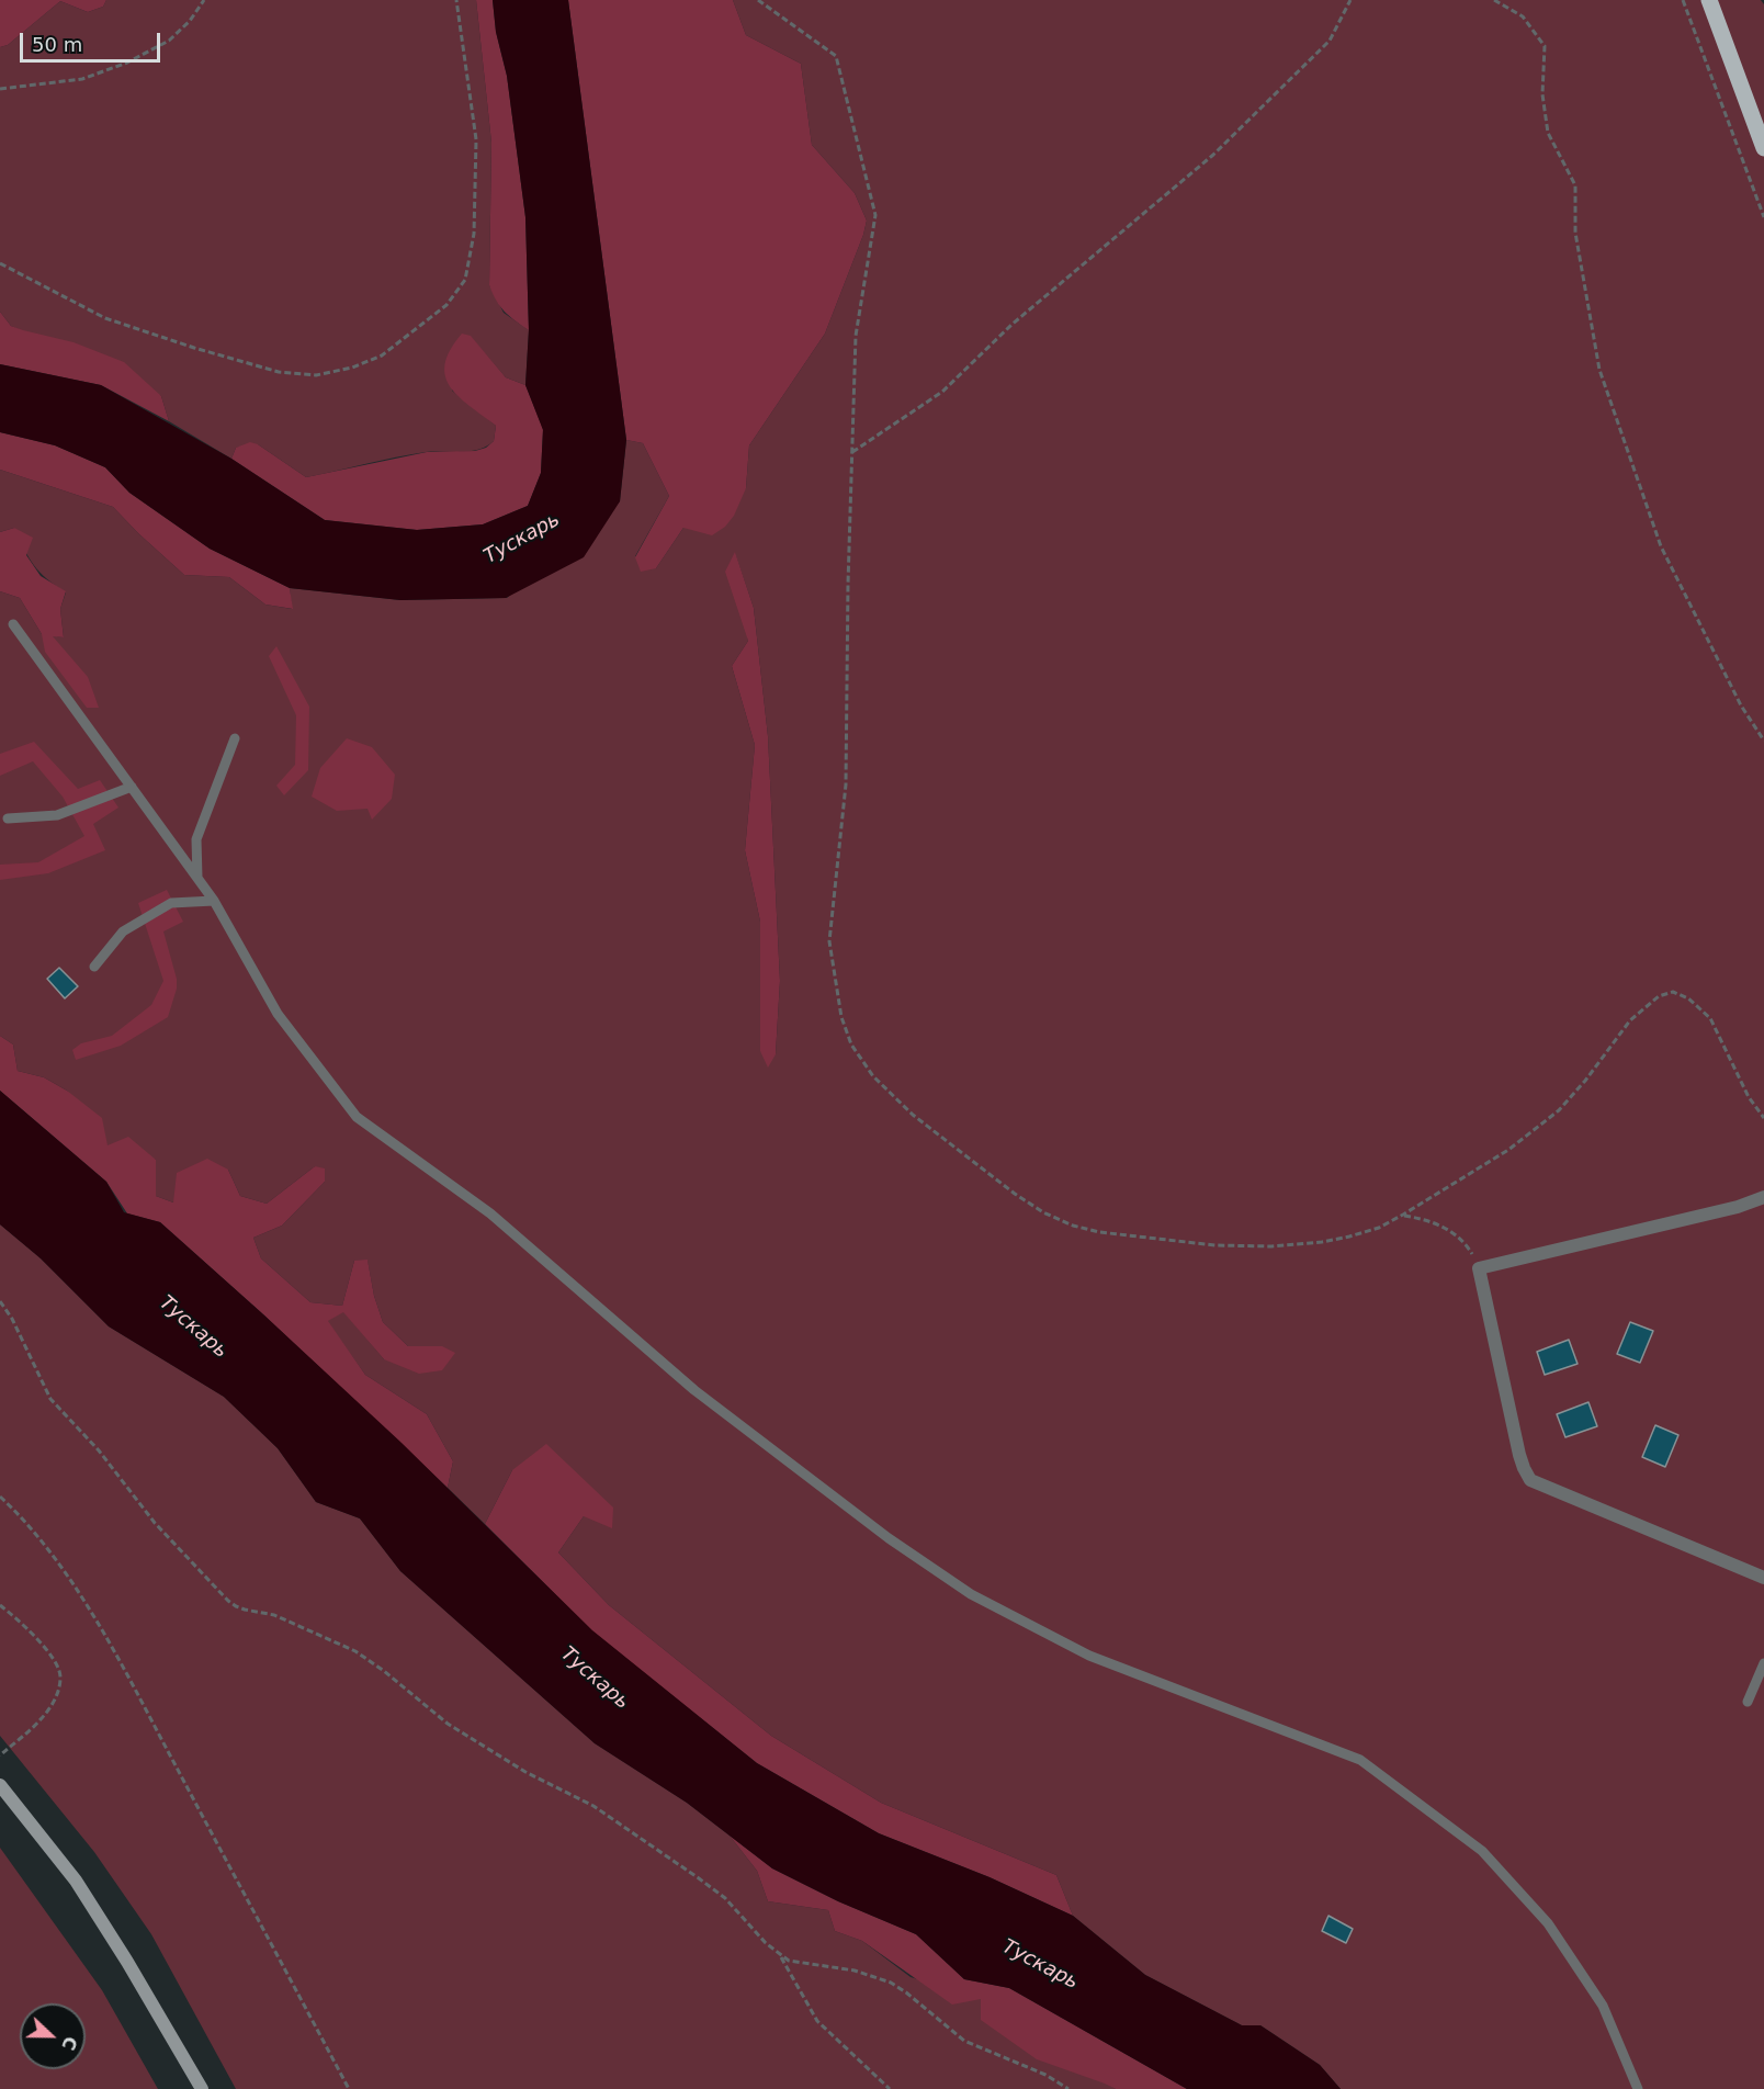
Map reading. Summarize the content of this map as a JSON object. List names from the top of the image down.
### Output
{
  "water": ["Тускарь"],
  "scale_bar": "50 m",
  "north": "right"
}
